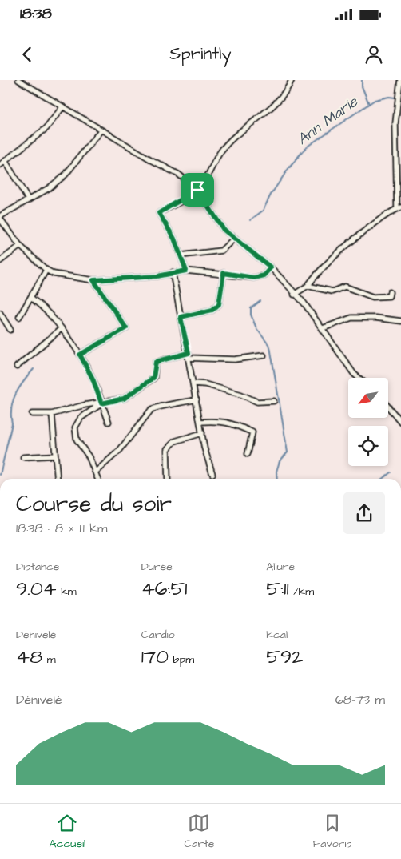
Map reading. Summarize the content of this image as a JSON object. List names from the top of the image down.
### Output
{
  "water": ["Ann Marie"],
  "north": "bottom left",
  "page": {
    "status": "18:38",
    "header": "Sprintly",
    "heading": ["Course du soir", "18:38 · 8 × 1.1 km"],
    "stats": [
      ["Distance", "9.04 km"],
      ["Durée", "46:51"],
      ["Allure", "5:11 /km"],
      ["Dénivelé", "48 m"],
      ["Cardio", "170 bpm"],
      ["kcal", "592"]
    ],
    "chart": ["Dénivelé", "68–73 m"],
    "tabs": ["Accueil", "Carte", "Favoris"]
  }
}
